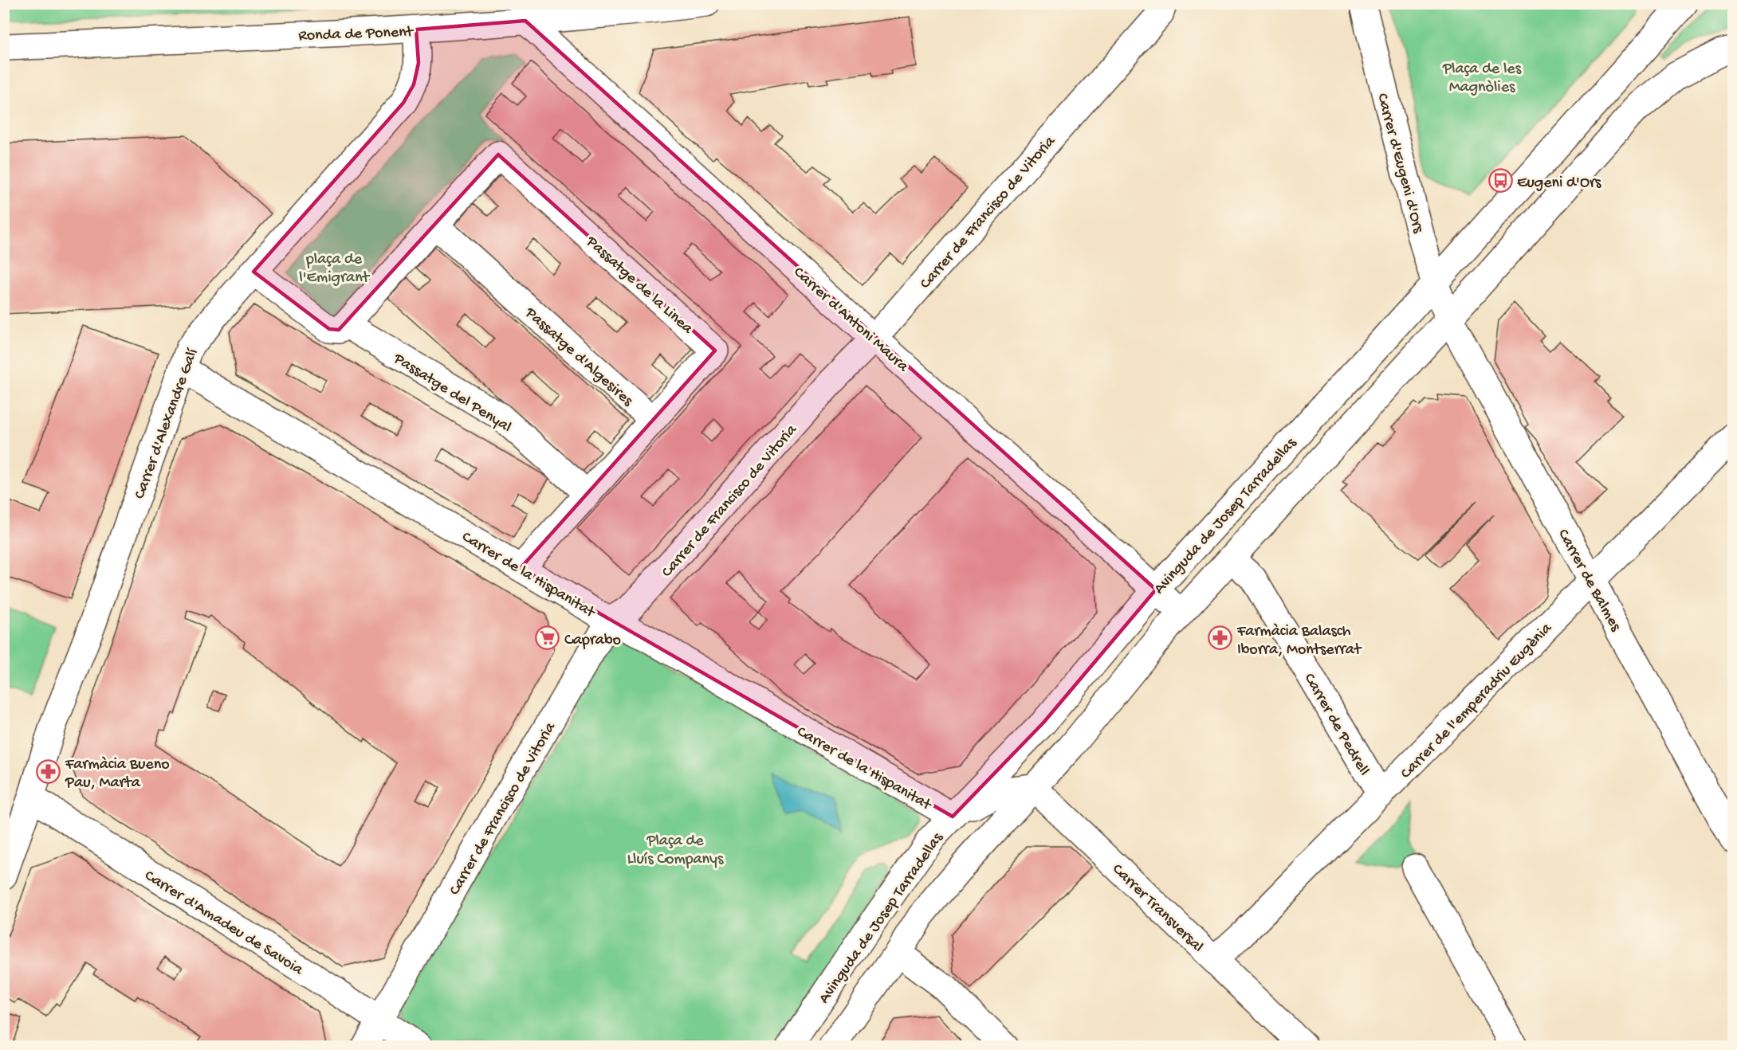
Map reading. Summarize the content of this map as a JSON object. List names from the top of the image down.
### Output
{
  "streets": {
    "street": [
      "Ronda de Ponent",
      "Carrer d'Eugeni d'Ors",
      "Carrer de Francisco de Vitoria",
      "Passatge de la Linea",
      "Carrer d'Antoni Maura",
      "Passatge d'Algesires",
      "Passatge del Penyal",
      "Carrer d'Alexandre Galí",
      "Avinguda de Josep Tarradellas",
      "Carrer de la Hispanitat",
      "Carrer de Balmes",
      "Carrer de l'emperadriu Eugènia",
      "Carrer de Pedrell",
      "Carrer Transversal",
      "Carrer d'Amadeu de Savoia"
    ]
  },
  "crossings": [
    ["Ronda de Ponent", "Carrer d'Antoni Maura"],
    ["Ronda de Ponent", "Carrer d'Alexandre Galí"],
    ["Carrer d'Eugeni d'Ors", "Avinguda de Josep Tarradellas"],
    ["Carrer d'Eugeni d'Ors", "Carrer de Balmes"],
    ["Carrer de Francisco de Vitoria", "Carrer d'Antoni Maura"],
    ["Carrer de Francisco de Vitoria", "Carrer de la Hispanitat"],
    ["Carrer de Francisco de Vitoria", "Carrer d'Amadeu de Savoia"],
    ["Passatge de la Linea", "Passatge d'Algesires"],
    ["Carrer d'Antoni Maura", "Avinguda de Josep Tarradellas"],
    ["Carrer d'Alexandre Galí", "Carrer de la Hispanitat"],
    ["Carrer d'Alexandre Galí", "Carrer d'Amadeu de Savoia"],
    ["Avinguda de Josep Tarradellas", "Carrer de la Hispanitat"],
    ["Carrer de Balmes", "Carrer de l'emperadriu Eugènia"],
    ["Carrer de l'emperadriu Eugènia", "Carrer de Pedrell"],
    ["Carrer de l'emperadriu Eugènia", "Carrer Transversal"]
  ],
  "parks": ["Plaça de les Magnòlies", "plaça de l'Emigrant", "Plaça de Lluís Companys"],
  "places": {
    "bus stop": ["Eugeni d'Ors"],
    "supermarket": ["Caprabo"],
    "pharmacy": ["Farmàcia Balasch Iborra, Montserrat", "Farmàcia Bueno Pau, Marta"]
  }
}
